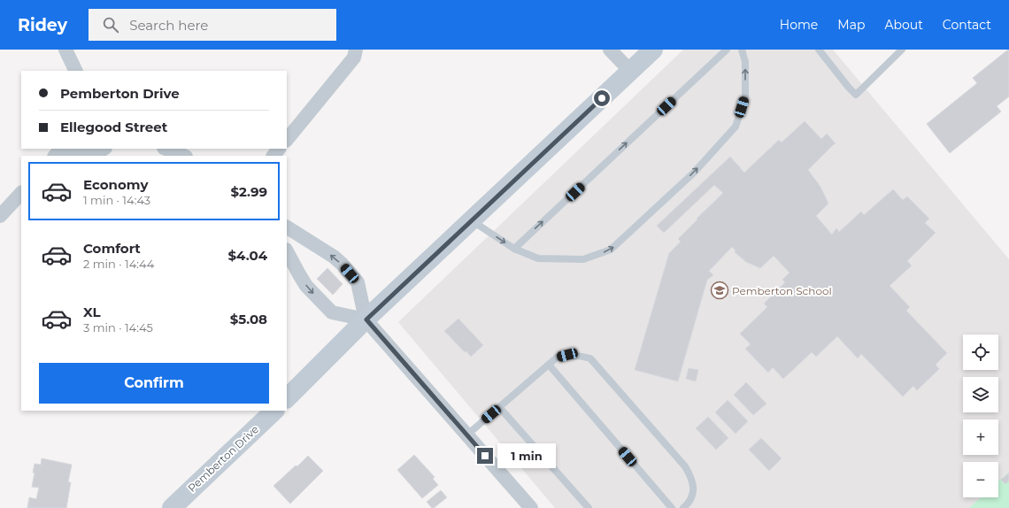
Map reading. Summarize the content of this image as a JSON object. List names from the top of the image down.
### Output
{
  "streets": {
    "street": ["Pemberton Drive"]
  },
  "places": {
    "school or university": ["Pemberton School"]
  },
  "page": {
    "header": "Ridey",
    "search": "Search here",
    "nav": [
      "Home",
      "Map",
      "About",
      "Contact"
    ],
    "banner": ["Pemberton Drive", "Ellegood Street"],
    "list": [
      {
        "name": "Economy",
        "note": "1 min · 14:43",
        "value": "$2.99"
      },
      {
        "name": "Comfort",
        "note": "2 min · 14:44",
        "value": "$4.04"
      },
      {
        "name": "XL",
        "note": "3 min · 14:45",
        "value": "$5.08"
      }
    ],
    "map_buttons": ["+", "−"],
    "buttons": "Confirm",
    "bubble": "1 min"
  }
}
